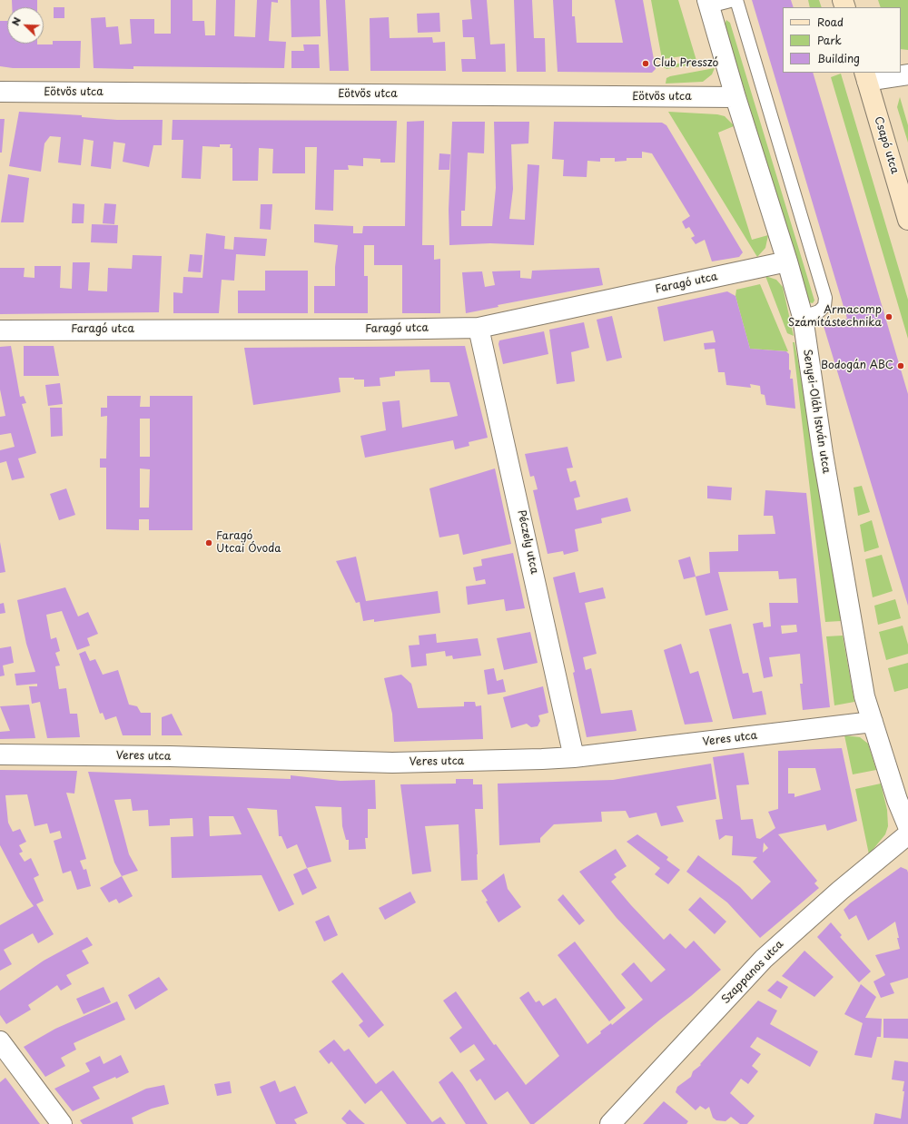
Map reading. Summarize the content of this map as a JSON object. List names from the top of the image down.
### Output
{
  "streets": {
    "street": [
      "Eötvös utca",
      "Csapó utca",
      "Faragó utca",
      "Senyei-Oláh István utca",
      "Péczely utca",
      "Veres utca",
      "Szappanos utca"
    ]
  },
  "crossings": [
    ["Eötvös utca", "Senyei-Oláh István utca"],
    ["Faragó utca", "Senyei-Oláh István utca"],
    ["Faragó utca", "Péczely utca"],
    ["Senyei-Oláh István utca", "Veres utca"],
    ["Péczely utca", "Veres utca"]
  ],
  "places": [
    "Club Presszó",
    "Armacomp Számítástechnika",
    "Bodogán ABC",
    "Faragó Utcai Óvoda"
  ],
  "legend": ["Road", "Park", "Building"],
  "north": "top left"
}
